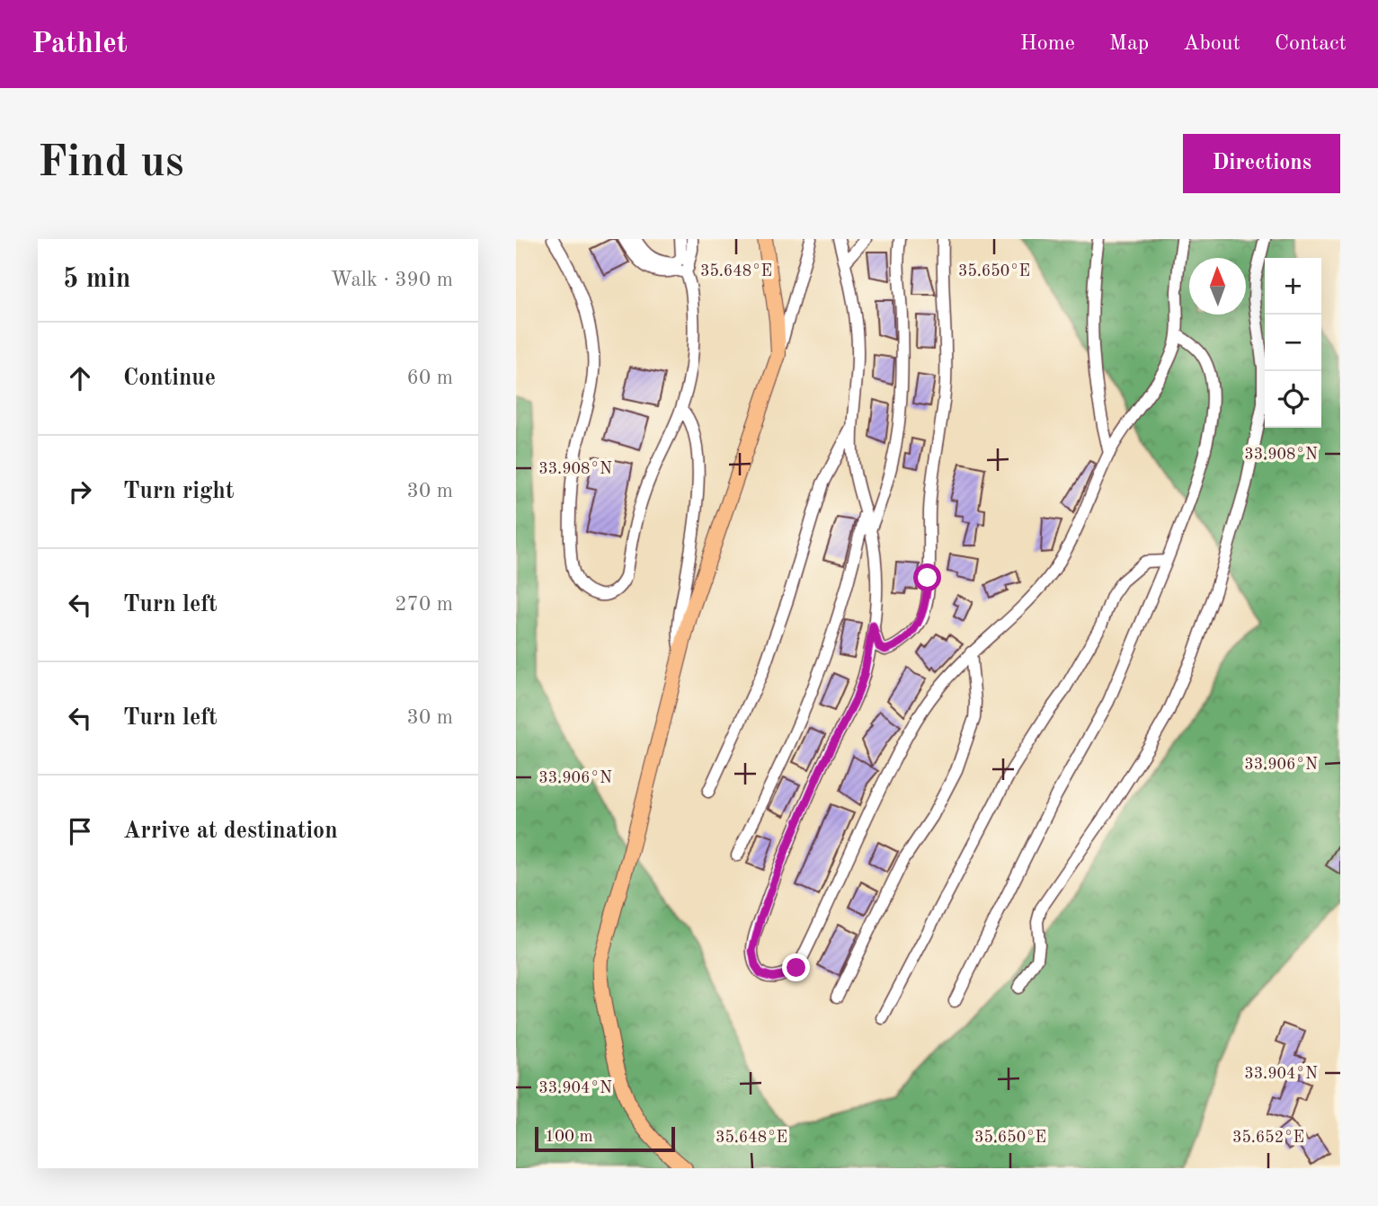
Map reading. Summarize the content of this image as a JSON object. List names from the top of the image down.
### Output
{
  "scale_bar": "100 m",
  "north": "top",
  "page": {
    "header": "Pathlet",
    "nav": [
      "Home",
      "Map",
      "About",
      "Contact"
    ],
    "buttons": "Directions",
    "title": "Find us",
    "heading": ["5 min", "Walk · 390 m"],
    "map_buttons": ["+", "−"],
    "list": [
      ["Continue", "60 m"],
      ["Turn right", "30 m"],
      ["Turn left", "270 m"],
      ["Turn left", "30 m"],
      "Arrive at destination"
    ],
    "scale": "100 m"
  },
  "coordinates": [
    "35.648°E",
    "35.650°E",
    "33.908°N",
    "33.906°N",
    "33.904°N",
    "35.652°E"
  ]
}
